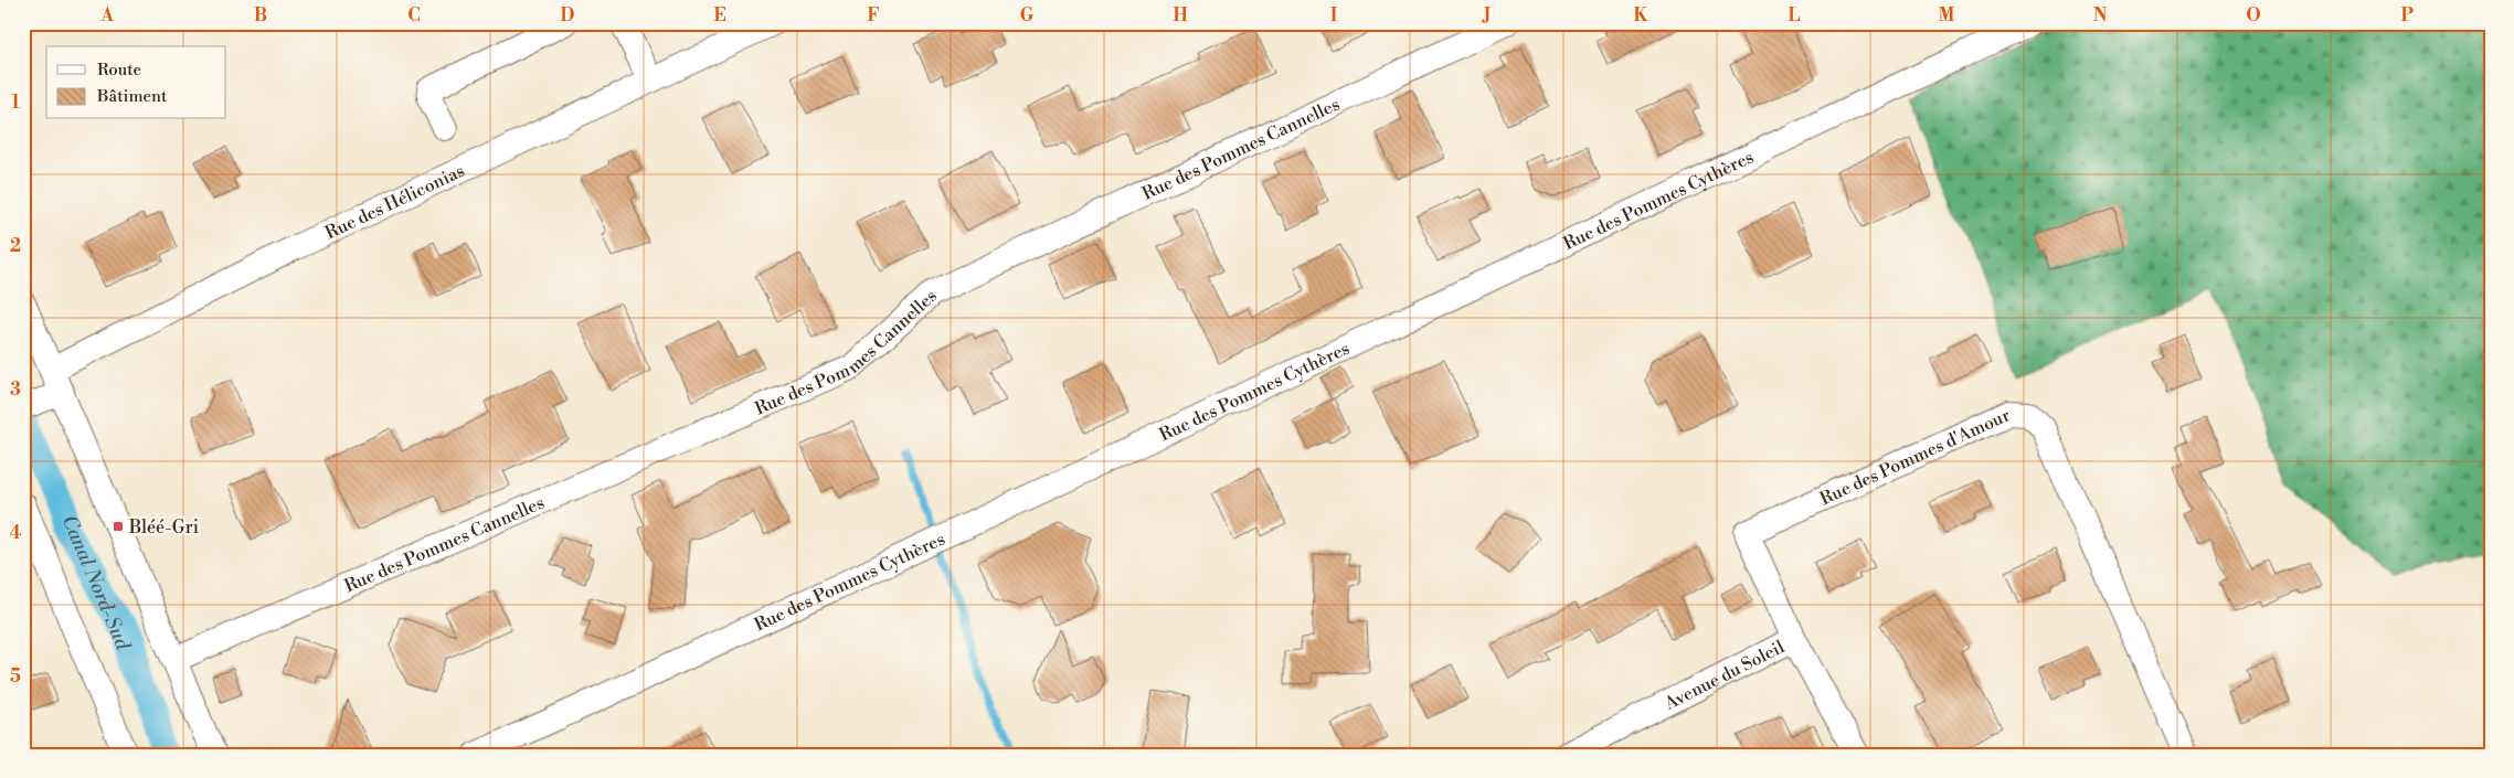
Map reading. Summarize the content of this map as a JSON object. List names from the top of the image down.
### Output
{
  "streets": {
    "street": [
      "Rue des Pommes Cannelles",
      "Rue des Pommes Cythères",
      "Rue des Héliconias",
      "Rue des Pommes d'Amour",
      "Avenue du Soleil"
    ]
  },
  "crossings": [
    ["Rue des Pommes d'Amour", "Avenue du Soleil"]
  ],
  "water": ["Canal Nord-Sud"],
  "places": {
    "transit": ["Bléé-Gri"]
  },
  "legend": ["Route", "Bâtiment"],
  "grid": {
    "columns": [
      "A",
      "B",
      "C",
      "D",
      "E",
      "F",
      "G",
      "H",
      "I",
      "J",
      "K",
      "L",
      "M",
      "N",
      "O",
      "P"
    ],
    "rows": [
      "1",
      "2",
      "3",
      "4",
      "5"
    ]
  }
}
